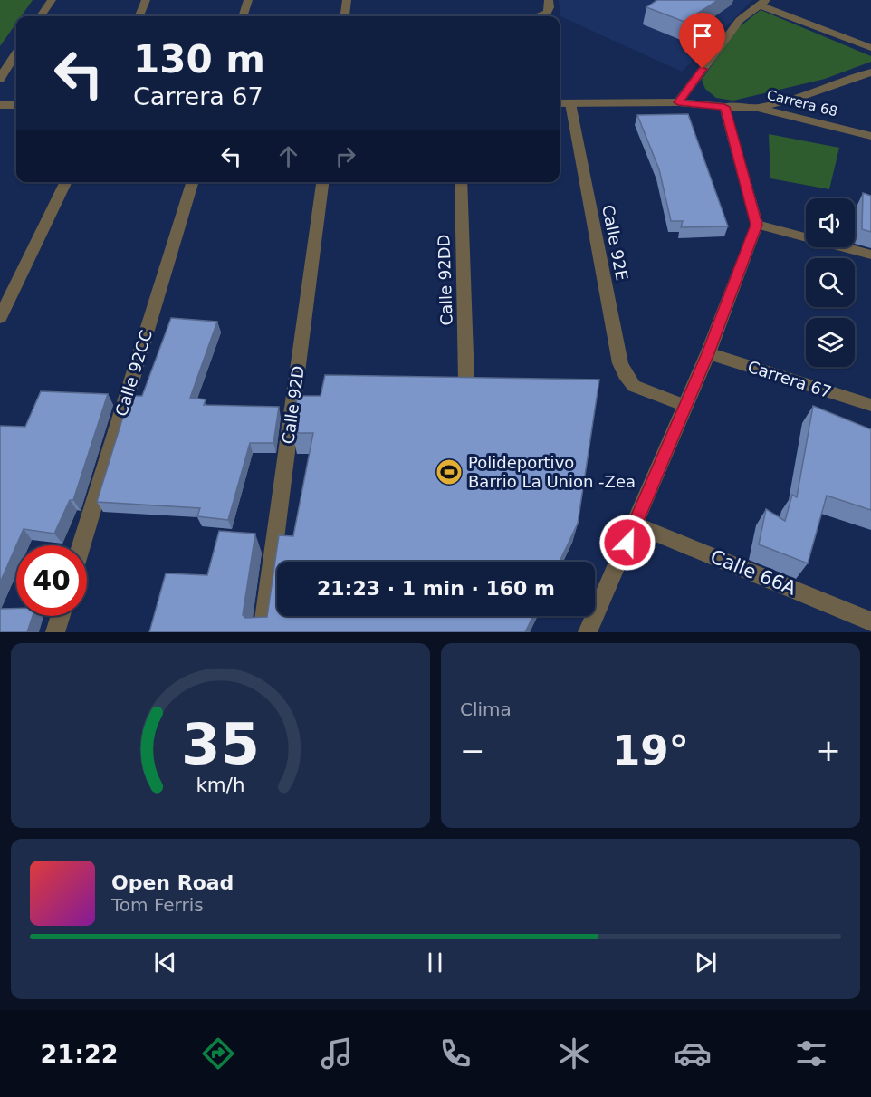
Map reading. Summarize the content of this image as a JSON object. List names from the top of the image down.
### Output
{
  "streets": {
    "street": [
      "Carrera 68",
      "Calle 92E",
      "Calle 92DD",
      "Calle 92CC",
      "Carrera 67",
      "Calle 92D",
      "Calle 66A"
    ]
  },
  "places": {
    "sports": ["Polideportivo Barrio La Union -Zea"]
  },
  "page": {
    "turn": ["130 m", "Carrera 67"],
    "limit": "40",
    "trip": "21:23 · 1 min · 160 m",
    "tile": "Clima",
    "heat": ["−", "19°", "+"],
    "song": ["Open Road", "Tom Ferris"],
    "tabs": "21:22",
    "gauge": ["35", "km/h"]
  }
}
